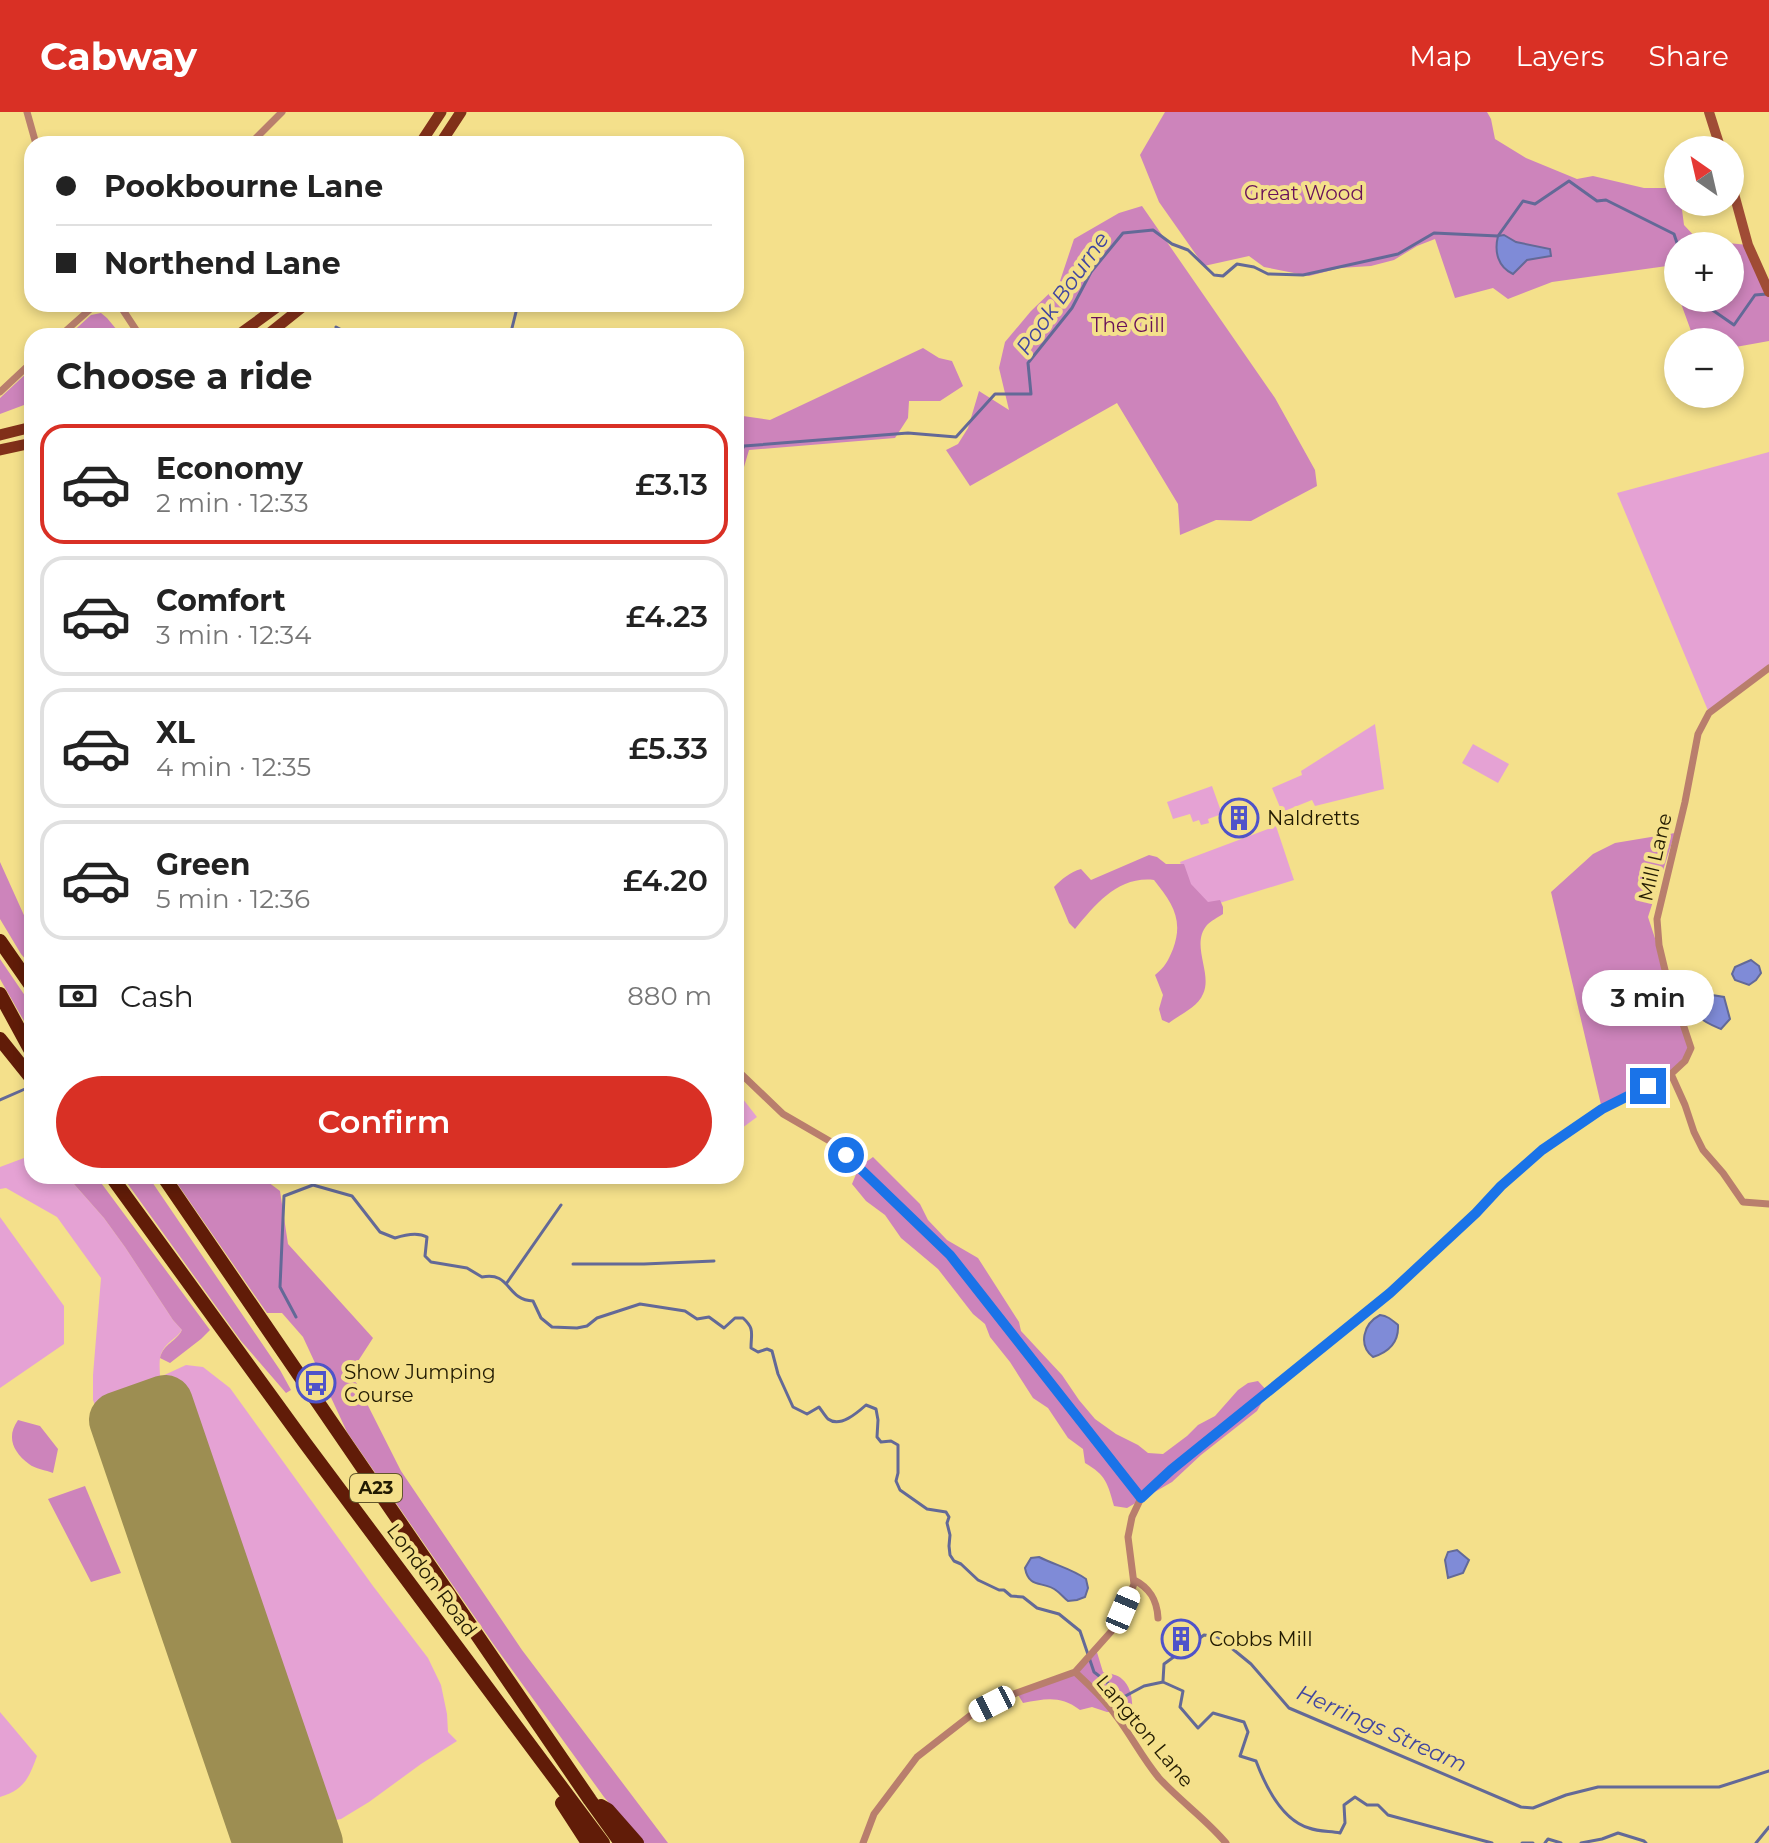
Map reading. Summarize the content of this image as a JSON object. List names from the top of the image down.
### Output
{
  "streets": {
    "highway": ["A23", "London Road"],
    "street": ["Mill Lane", "Langton Lane"]
  },
  "crossings": [
    ["A23", "London Road"]
  ],
  "water": ["Pook Bourne", "Herrings Stream"],
  "parks": ["Great Wood", "The Gill"],
  "places": {
    "building": ["Naldretts", "Cobbs Mill"],
    "bus stop": ["Show Jumping Course"]
  },
  "north": "top left",
  "page": {
    "header": "Cabway",
    "nav": ["Map", "Layers", "Share"],
    "map_buttons": ["+", "−"],
    "banner": ["Pookbourne Lane", "Northend Lane"],
    "heading": "Choose a ride",
    "list": [
      {
        "name": "Economy",
        "note": "2 min · 12:33",
        "value": "£3.13"
      },
      {
        "name": "Comfort",
        "note": "3 min · 12:34",
        "value": "£4.23"
      },
      {
        "name": "XL",
        "note": "4 min · 12:35",
        "value": "£5.33"
      },
      {
        "name": "Green",
        "note": "5 min · 12:36",
        "value": "£4.20"
      }
    ],
    "pay": ["Cash", "880 m"],
    "bubble": "3 min",
    "buttons": "Confirm"
  }
}
